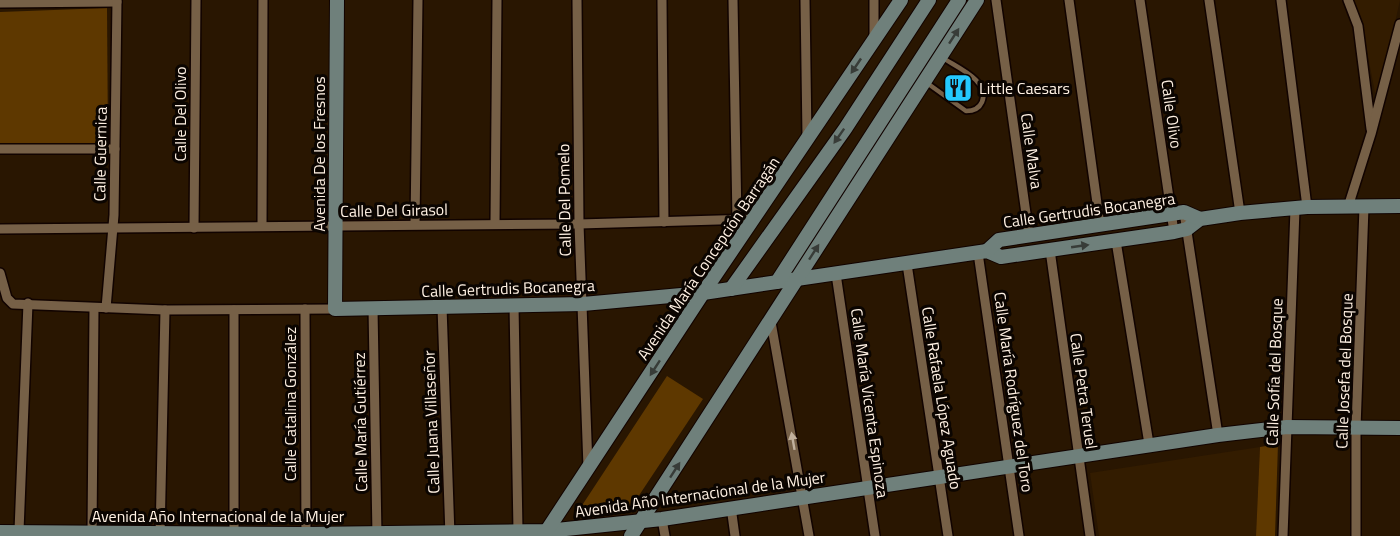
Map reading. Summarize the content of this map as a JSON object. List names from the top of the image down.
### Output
{
  "streets": {
    "street": [
      "Calle Del Olivo",
      "Calle Olivo",
      "Calle Malva",
      "Calle Guernica",
      "Avenida De los Fresnos",
      "Calle Del Pomelo",
      "Calle Del Girasol",
      "Calle Gertrudis Bocanegra",
      "Avenida María Concepción Barragán",
      "Calle Josefa del Bosque",
      "Calle Sofía del Bosque",
      "Calle Petra Teruel",
      "Calle María Rodríguez del Toro",
      "Calle Rafaela López Aguado",
      "Calle María Vicenta Espinoza",
      "Calle Catalina González",
      "Calle María Gutiérrez",
      "Calle Juana Villaseñor",
      "Avenida Año Internacional de la Mujer"
    ]
  },
  "crossings": [
    ["Calle Del Olivo", "Calle Del Girasol"],
    ["Calle Olivo", "Calle Gertrudis Bocanegra"],
    ["Calle Olivo", "Avenida Año Internacional de la Mujer"],
    ["Calle Malva", "Calle Gertrudis Bocanegra"],
    ["Calle Guernica", "Calle Del Girasol"],
    ["Calle Guernica", "Calle Gertrudis Bocanegra"],
    ["Avenida De los Fresnos", "Calle Del Girasol"],
    ["Avenida De los Fresnos", "Calle Gertrudis Bocanegra"],
    ["Calle Del Pomelo", "Calle Del Girasol"],
    ["Calle Del Pomelo", "Calle Gertrudis Bocanegra"],
    ["Calle Del Pomelo", "Avenida María Concepción Barragán"],
    ["Calle Del Girasol", "Avenida María Concepción Barragán"],
    ["Calle Gertrudis Bocanegra", "Avenida María Concepción Barragán"],
    ["Calle Gertrudis Bocanegra", "Calle Josefa del Bosque"],
    ["Calle Gertrudis Bocanegra", "Calle Sofía del Bosque"],
    ["Calle Gertrudis Bocanegra", "Calle Petra Teruel"],
    ["Calle Gertrudis Bocanegra", "Calle María Rodríguez del Toro"],
    ["Calle Gertrudis Bocanegra", "Calle Rafaela López Aguado"],
    ["Calle Gertrudis Bocanegra", "Calle María Vicenta Espinoza"],
    ["Calle Gertrudis Bocanegra", "Calle Catalina González"],
    ["Calle Gertrudis Bocanegra", "Calle María Gutiérrez"],
    ["Calle Gertrudis Bocanegra", "Calle Juana Villaseñor"],
    ["Avenida María Concepción Barragán", "Avenida Año Internacional de la Mujer"],
    ["Calle Josefa del Bosque", "Avenida Año Internacional de la Mujer"],
    ["Calle Sofía del Bosque", "Avenida Año Internacional de la Mujer"],
    ["Calle Petra Teruel", "Avenida Año Internacional de la Mujer"],
    ["Calle María Rodríguez del Toro", "Avenida Año Internacional de la Mujer"],
    ["Calle Rafaela López Aguado", "Avenida Año Internacional de la Mujer"],
    ["Calle María Vicenta Espinoza", "Avenida Año Internacional de la Mujer"],
    ["Calle Catalina González", "Avenida Año Internacional de la Mujer"],
    ["Calle María Gutiérrez", "Avenida Año Internacional de la Mujer"],
    ["Calle Juana Villaseñor", "Avenida Año Internacional de la Mujer"]
  ],
  "places": {
    "restaurant": ["Little Caesars"]
  }
}
